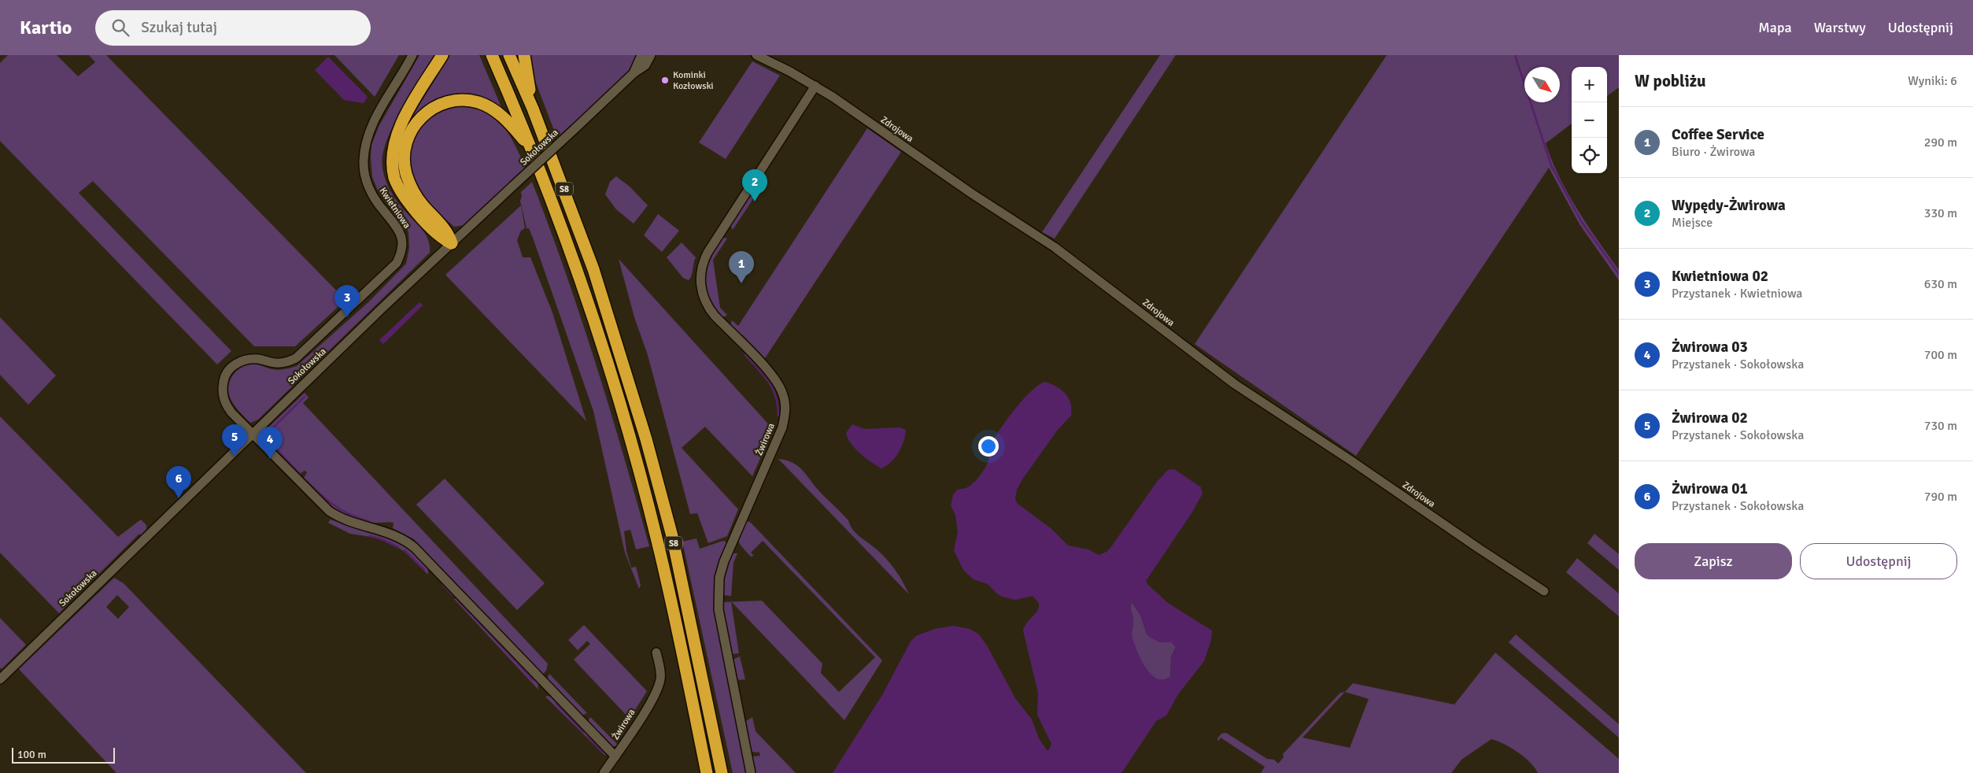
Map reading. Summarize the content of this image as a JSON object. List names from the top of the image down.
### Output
{
  "streets": {
    "highway": ["S8"],
    "street": [
      "Zdrojowa",
      "Sokołowska",
      "Kwietniowa",
      "Żwirowa"
    ]
  },
  "crossings": [
    ["Zdrojowa", "Żwirowa"],
    ["Sokołowska", "Kwietniowa"],
    ["Kwietniowa", "Żwirowa"]
  ],
  "places": ["Kominki Kozłowski"],
  "scale_bar": "100 m",
  "north": "bottom right",
  "page": {
    "header": "Kartio",
    "search": "Szukaj tutaj",
    "nav": ["Mapa", "Warstwy", "Udostępnij"],
    "heading": ["W pobliżu", "Wyniki: 6"],
    "map_buttons": ["+", "−"],
    "list": [
      {
        "mark": "1",
        "name": "Coffee Service",
        "note": "Biuro · Żwirowa",
        "value": "290 m"
      },
      {
        "mark": "2",
        "name": "Wypędy-Żwirowa",
        "note": "Miejsce",
        "value": "330 m"
      },
      {
        "mark": "3",
        "name": "Kwietniowa 02",
        "note": "Przystanek · Kwietniowa",
        "value": "630 m"
      },
      {
        "mark": "4",
        "name": "Żwirowa 03",
        "note": "Przystanek · Sokołowska",
        "value": "700 m"
      },
      {
        "mark": "5",
        "name": "Żwirowa 02",
        "note": "Przystanek · Sokołowska",
        "value": "730 m"
      },
      {
        "mark": "6",
        "name": "Żwirowa 01",
        "note": "Przystanek · Sokołowska",
        "value": "790 m"
      }
    ],
    "pins": [
      "2",
      "1",
      "3",
      "5",
      "4",
      "6"
    ],
    "buttons": ["Zapisz", "Udostępnij"],
    "scale": "100 m"
  }
}
